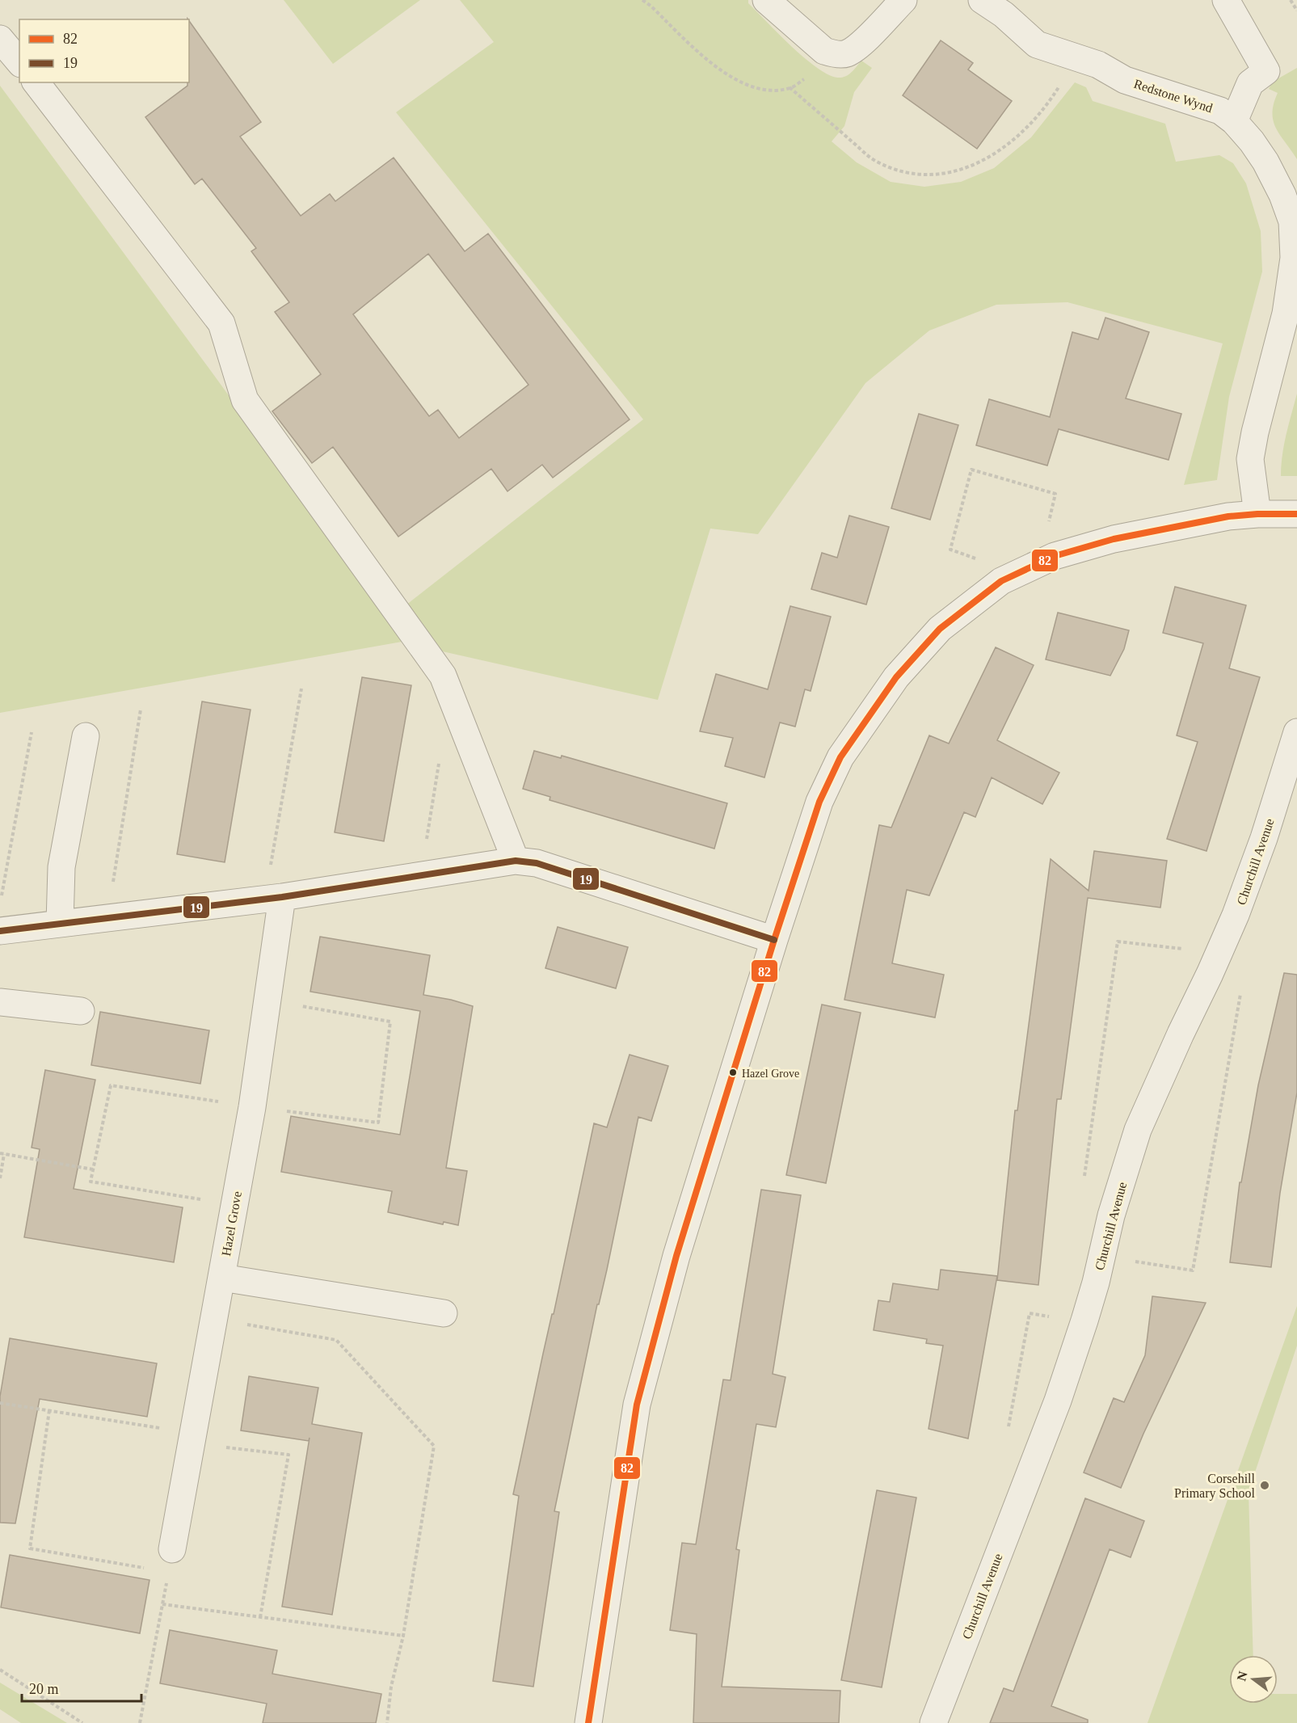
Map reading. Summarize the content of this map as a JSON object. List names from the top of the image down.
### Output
{
  "streets": {
    "street": ["Redstone Wynd", "Churchill Avenue", "Hazel Grove"]
  },
  "places": ["Hazel Grove", "Corsehill Primary School"],
  "lines": ["transit line 82", "transit line 19"],
  "legend": ["82", "19"],
  "scale_bar": "20 m",
  "north": "left"
}
